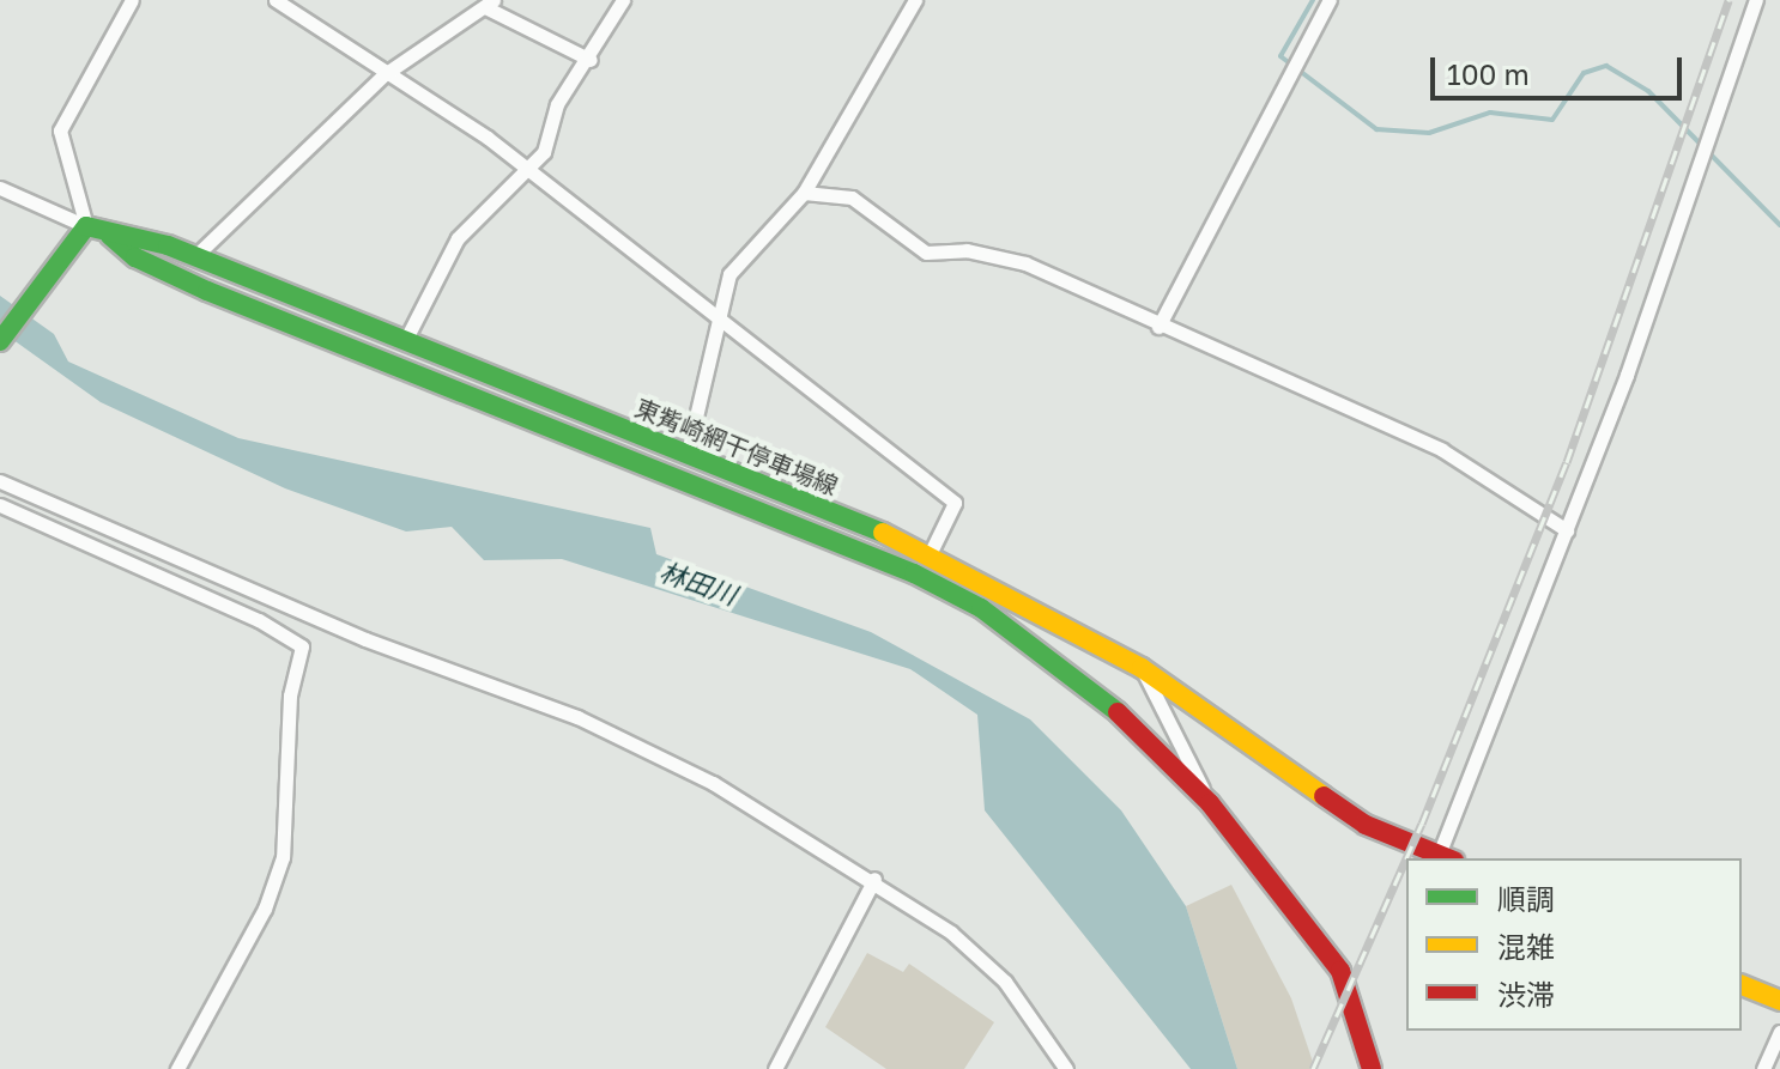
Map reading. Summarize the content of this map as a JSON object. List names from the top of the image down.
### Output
{
  "streets": {
    "main road": ["東觜崎網干停車場線"]
  },
  "water": ["林田川"],
  "legend": ["順調", "混雑", "渋滞"],
  "scale_bar": "100 m"
}
